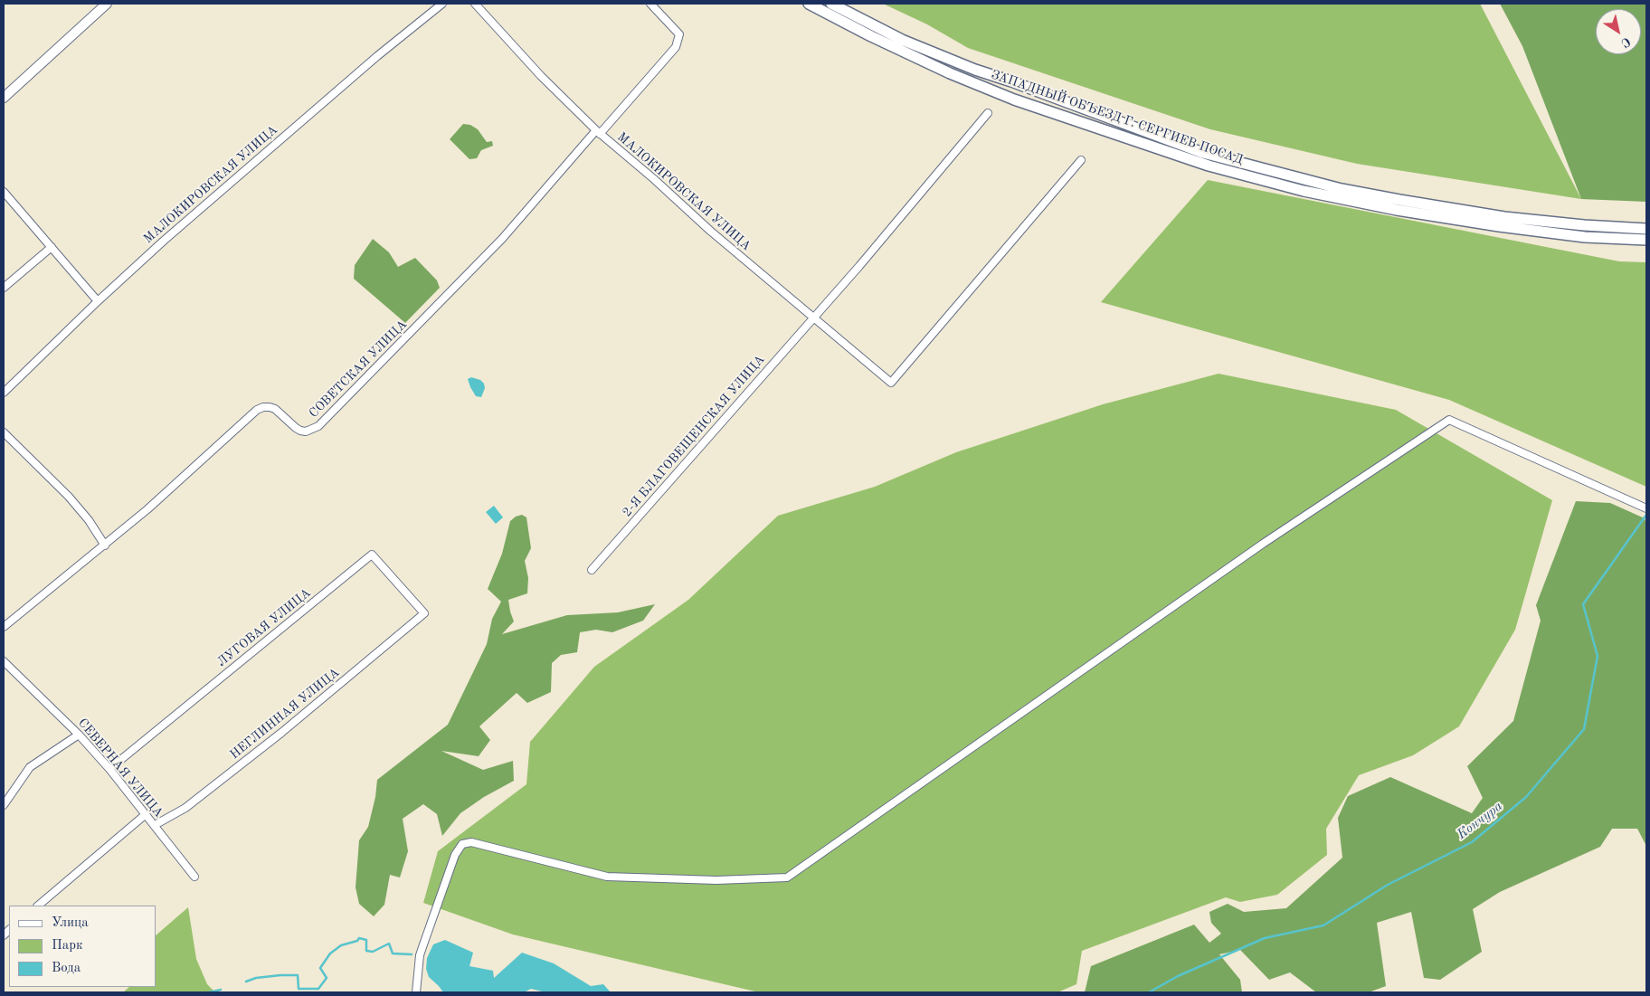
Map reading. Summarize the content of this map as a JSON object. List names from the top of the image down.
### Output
{
  "streets": {
    "main road": ["ЗАПАДНЫЙ ОБЪЕЗД Г. СЕРГИЕВ ПОСАД"],
    "street": [
      "МАЛОКИРОВСКАЯ УЛИЦА",
      "СОВЕТСКАЯ УЛИЦА",
      "2-Я БЛАГОВЕЩЕНСКАЯ УЛИЦА",
      "ЛУГОВАЯ УЛИЦА",
      "НЕГЛИННАЯ УЛИЦА",
      "СЕВЕРНАЯ УЛИЦА"
    ]
  },
  "crossings": [
    ["МАЛОКИРОВСКАЯ УЛИЦА", "СОВЕТСКАЯ УЛИЦА"],
    ["МАЛОКИРОВСКАЯ УЛИЦА", "2-Я БЛАГОВЕЩЕНСКАЯ УЛИЦА"],
    ["ЛУГОВАЯ УЛИЦА", "НЕГЛИННАЯ УЛИЦА"],
    ["ЛУГОВАЯ УЛИЦА", "СЕВЕРНАЯ УЛИЦА"],
    ["НЕГЛИННАЯ УЛИЦА", "СЕВЕРНАЯ УЛИЦА"]
  ],
  "water": ["Кончура"],
  "legend": ["Улица", "Парк", "Вода"],
  "north": "bottom right"
}
